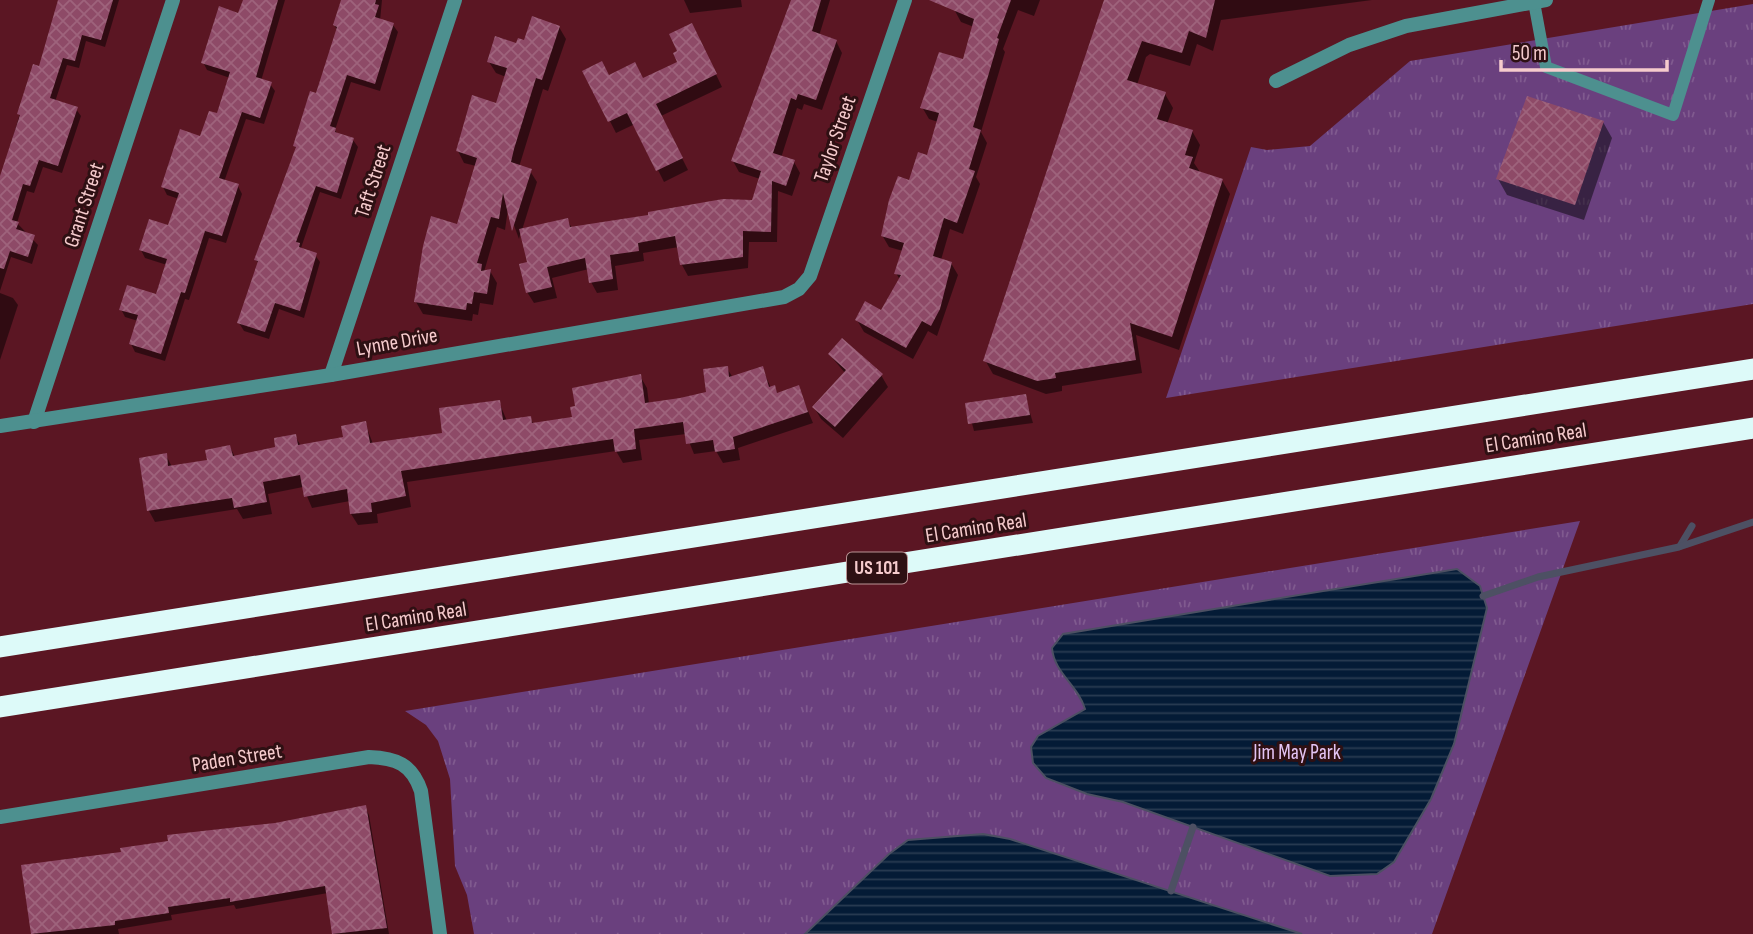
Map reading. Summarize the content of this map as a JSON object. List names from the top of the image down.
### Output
{
  "streets": {
    "highway": ["El Camino Real", "US 101"],
    "street": [
      "Taylor Street",
      "Taft Street",
      "Grant Street",
      "Lynne Drive",
      "Paden Street"
    ]
  },
  "crossings": [
    ["Taylor Street", "Lynne Drive"],
    ["Taft Street", "Lynne Drive"],
    ["Grant Street", "Lynne Drive"]
  ],
  "parks": ["Jim May Park"],
  "scale_bar": "50 m"
}
